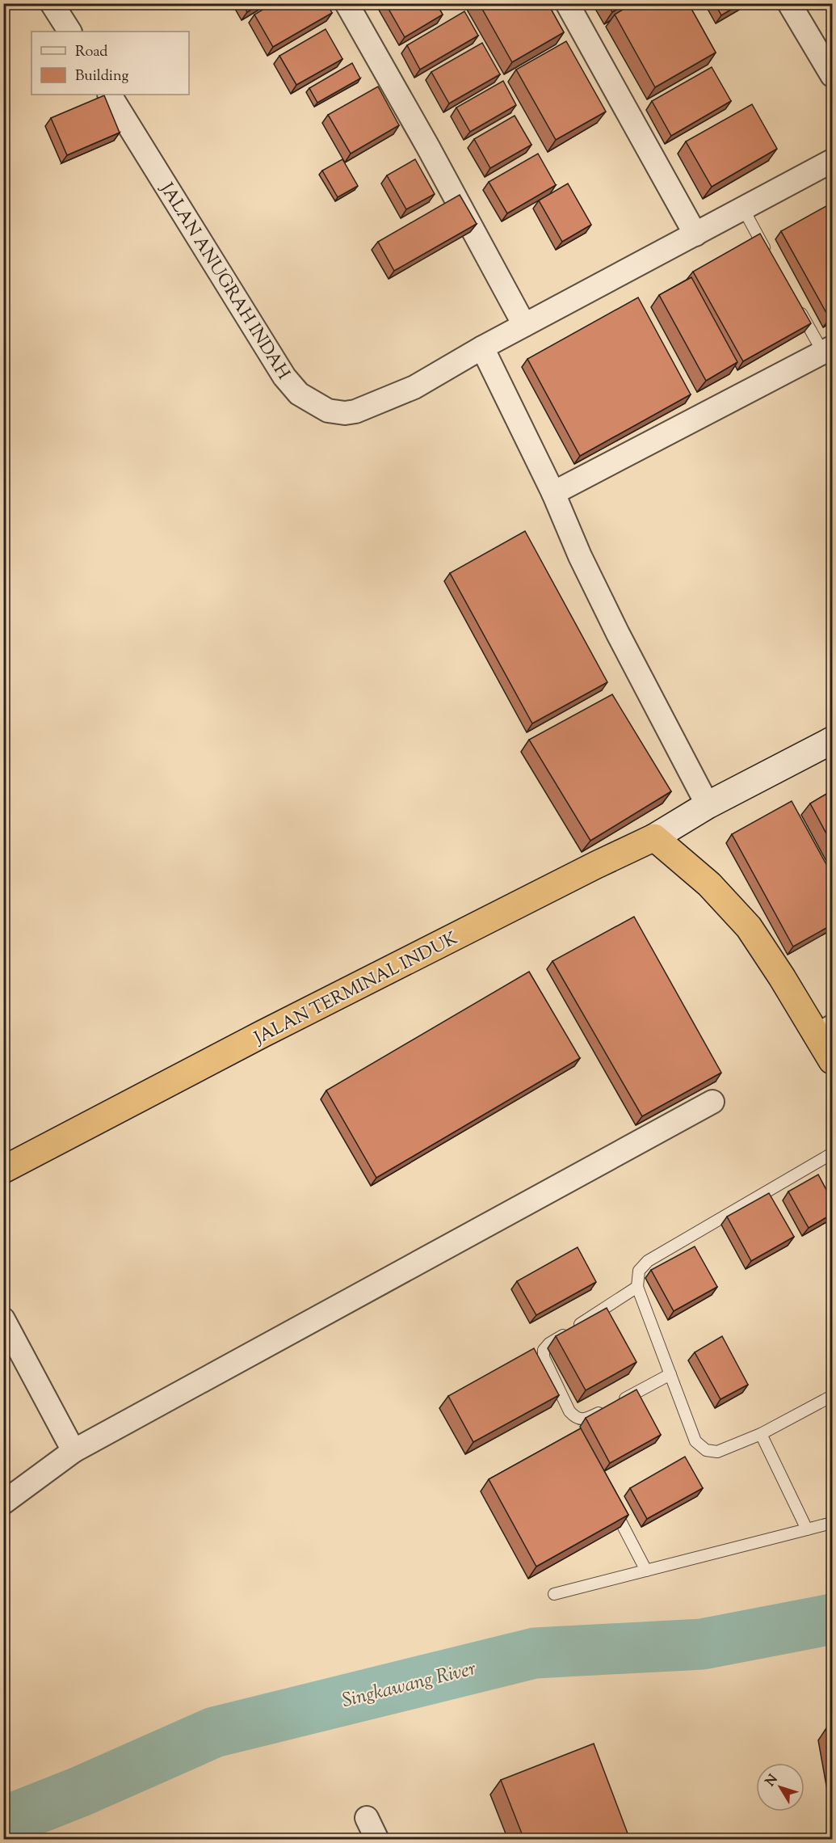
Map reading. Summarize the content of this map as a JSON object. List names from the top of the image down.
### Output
{
  "streets": {
    "highway": ["JALAN TERMINAL INDUK"],
    "street": ["JALAN ANUGRAH INDAH"]
  },
  "water": ["Singkawang River"],
  "legend": ["Road", "Building"],
  "north": "top left"
}
